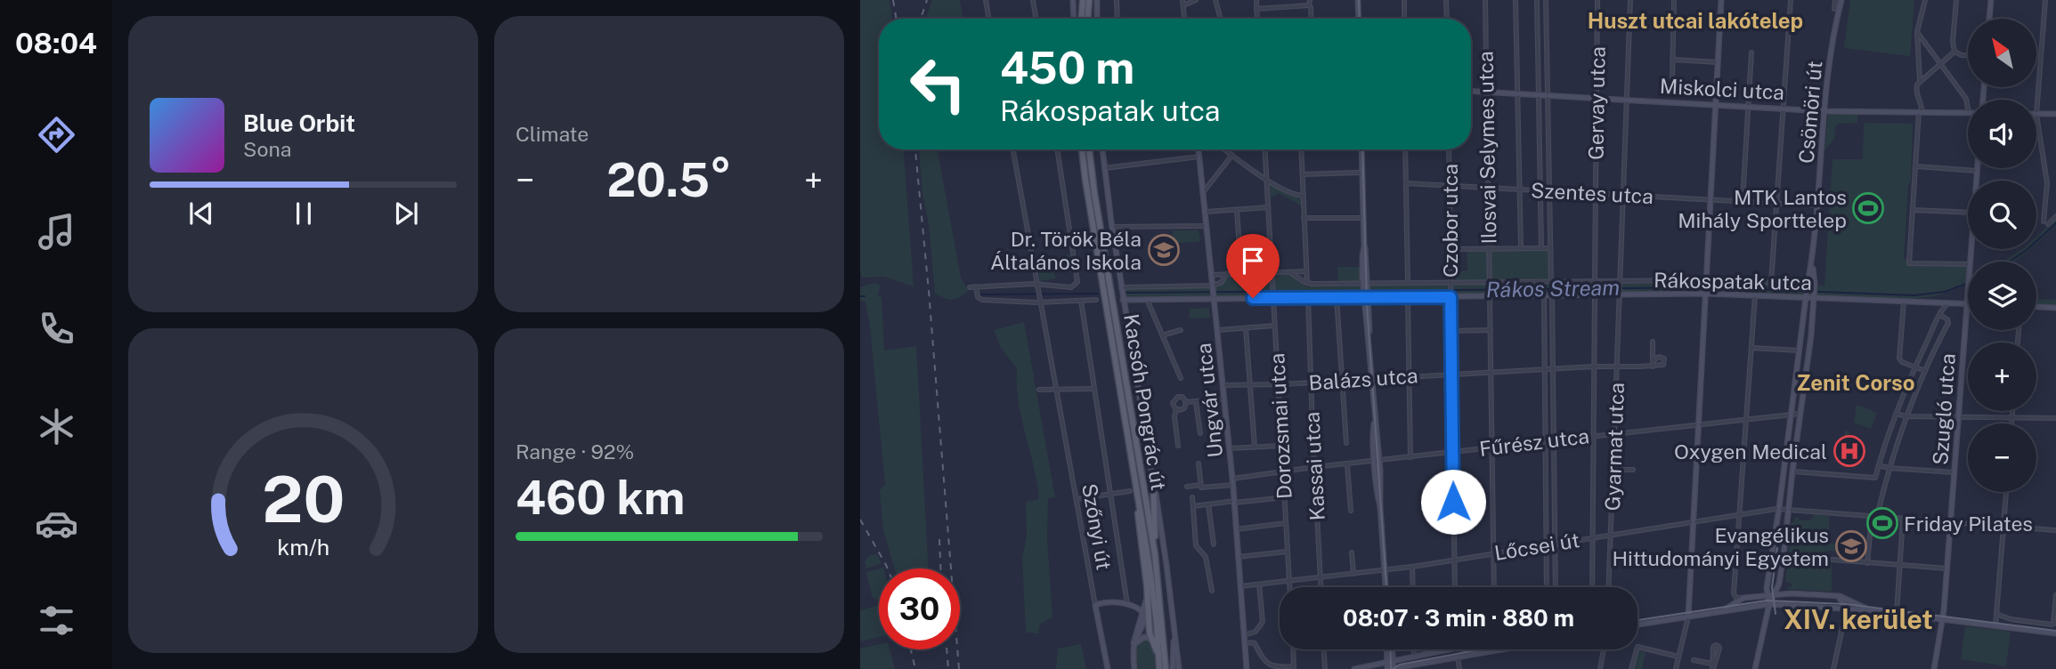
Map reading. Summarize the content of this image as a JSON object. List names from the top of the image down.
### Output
{
  "streets": {
    "main road": ["Kacsóh Pongrác út"],
    "street": [
      "Miskolci utca",
      "Gervay utca",
      "Csömöri út",
      "Ilosvai Selymes utca",
      "Szentes utca",
      "Czobor utca",
      "Rákospatak utca",
      "Balázs utca",
      "Ungvár utca",
      "Szugló utca",
      "Dorozsmai utca",
      "Fűrész utca",
      "Gyarmat utca",
      "Kassai utca",
      "Szőnyi út",
      "Lőcsei út"
    ]
  },
  "crossings": [
    ["Miskolci utca", "Gervay utca"],
    ["Miskolci utca", "Csömöri út"],
    ["Miskolci utca", "Ilosvai Selymes utca"],
    ["Miskolci utca", "Gyarmat utca"],
    ["Gervay utca", "Szentes utca"],
    ["Gervay utca", "Rákospatak utca"],
    ["Csömöri út", "Szentes utca"],
    ["Csömöri út", "Rákospatak utca"],
    ["Csömöri út", "Fűrész utca"],
    ["Csömöri út", "Lőcsei út"],
    ["Ilosvai Selymes utca", "Szentes utca"],
    ["Ilosvai Selymes utca", "Rákospatak utca"],
    ["Szentes utca", "Czobor utca"],
    ["Szentes utca", "Gyarmat utca"],
    ["Czobor utca", "Rákospatak utca"],
    ["Czobor utca", "Balázs utca"],
    ["Czobor utca", "Fűrész utca"],
    ["Czobor utca", "Lőcsei út"],
    ["Rákospatak utca", "Ungvár utca"],
    ["Rákospatak utca", "Kacsóh Pongrác út"],
    ["Rákospatak utca", "Szugló utca"],
    ["Rákospatak utca", "Dorozsmai utca"],
    ["Rákospatak utca", "Gyarmat utca"],
    ["Rákospatak utca", "Kassai utca"],
    ["Balázs utca", "Ungvár utca"],
    ["Balázs utca", "Dorozsmai utca"],
    ["Balázs utca", "Gyarmat utca"],
    ["Balázs utca", "Kassai utca"],
    ["Ungvár utca", "Fűrész utca"],
    ["Ungvár utca", "Lőcsei út"],
    ["Szugló utca", "Lőcsei út"],
    ["Dorozsmai utca", "Fűrész utca"],
    ["Dorozsmai utca", "Lőcsei út"],
    ["Fűrész utca", "Gyarmat utca"],
    ["Fűrész utca", "Kassai utca"],
    ["Gyarmat utca", "Lőcsei út"],
    ["Kassai utca", "Lőcsei út"]
  ],
  "districts": ["Huszt utcai lakótelep", "Zenit Corso", "XIV. kerület"],
  "water": ["Rákos Stream"],
  "places": {
    "sports": ["MTK Lantos Mihály Sporttelep", "Friday Pilates"],
    "school or university": ["Dr. Török Béla Általános Iskola", "Evangélikus Hittudományi Egyetem"],
    "hospital": ["Oxygen Medical"]
  },
  "north": "top left",
  "page": {
    "tabs": "08:04",
    "tile": [
      "Climate",
      ["Range · 92%", "460 km"]
    ],
    "map_buttons": ["+", "−"],
    "turn": ["450 m", "Rákospatak utca"],
    "song": ["Blue Orbit", "Sona"],
    "heat": ["−", "20.5°", "+"],
    "limit": "30",
    "trip": "08:07 · 3 min · 880 m",
    "gauge": ["20", "km/h"]
  }
}
